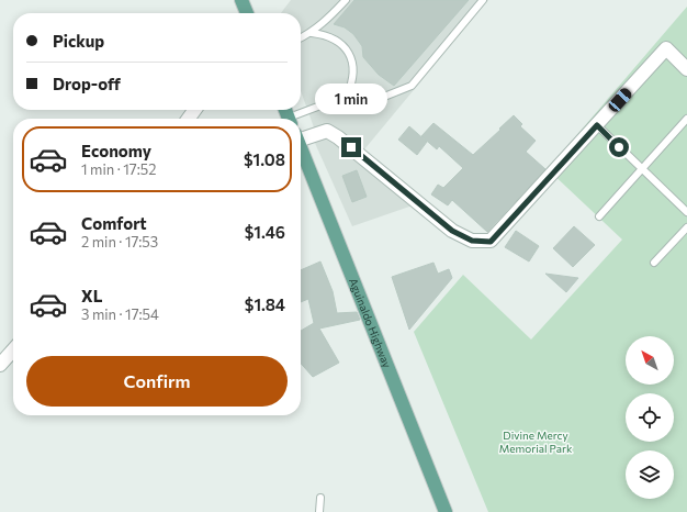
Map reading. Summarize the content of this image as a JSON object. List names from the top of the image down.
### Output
{
  "streets": {
    "main road": ["Aguinaldo Highway"]
  },
  "parks": ["Divine Mercy Memorial Park"],
  "north": "top left",
  "page": {
    "banner": ["Pickup", "Drop-off"],
    "bubble": "1 min",
    "list": [
      {
        "name": "Economy",
        "note": "1 min · 17:52",
        "value": "$1.08"
      },
      {
        "name": "Comfort",
        "note": "2 min · 17:53",
        "value": "$1.46"
      },
      {
        "name": "XL",
        "note": "3 min · 17:54",
        "value": "$1.84"
      }
    ],
    "buttons": "Confirm"
  }
}
